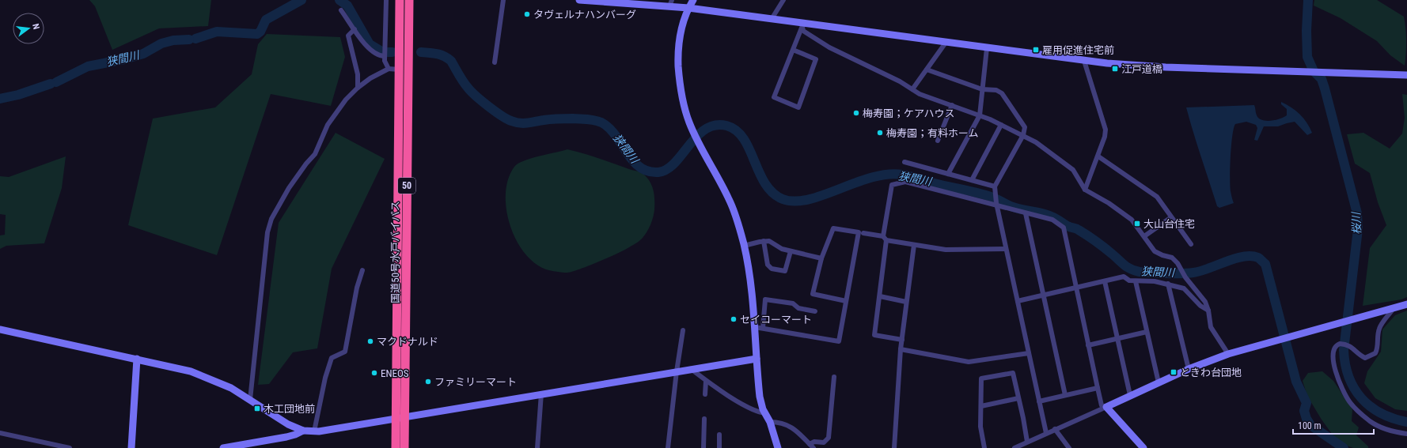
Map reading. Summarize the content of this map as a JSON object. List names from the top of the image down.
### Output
{
  "streets": {
    "highway": ["50", "国道50号水戸バイパス"]
  },
  "water": ["狭間川", "桜川"],
  "places": {
    "other": [
      "タヴェルナハンバーグ",
      "梅寿園；ケアハウス",
      "梅寿園；有料ホーム",
      "セイコーマート",
      "マクドナルド",
      "ENEOS",
      "ファミリーマート"
    ],
    "transit": [
      "雇用促進住宅前",
      "江戸道橋",
      "大山台住宅",
      "ときわ台団地",
      "木工団地前"
    ]
  },
  "scale_bar": "100 m",
  "north": "right"
}
